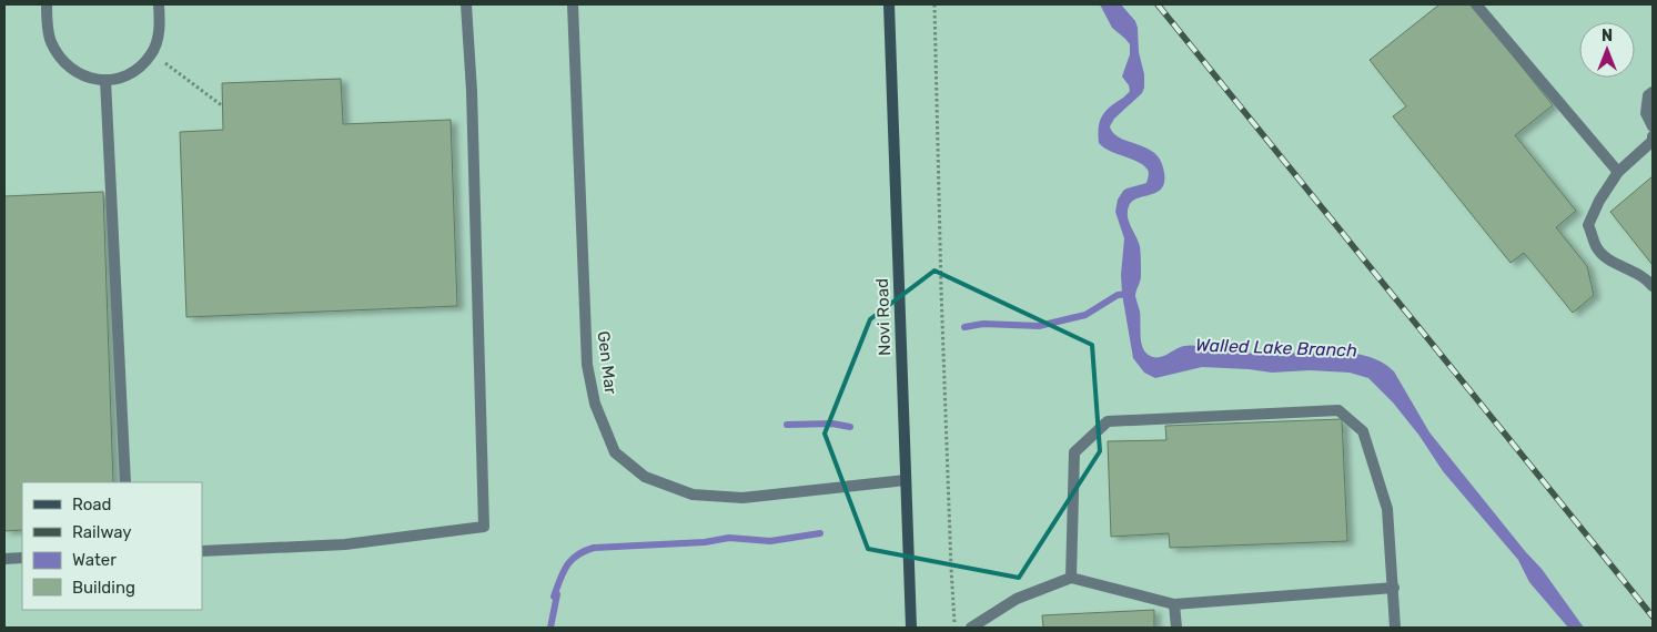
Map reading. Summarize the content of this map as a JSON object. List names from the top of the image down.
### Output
{
  "streets": {
    "main road": ["Novi Road"],
    "street": ["Gen Mar"]
  },
  "crossings": [
    ["Novi Road", "Gen Mar"]
  ],
  "water": ["Walled Lake Branch"],
  "legend": [
    "Road",
    "Railway",
    "Water",
    "Building"
  ],
  "north": "top"
}
